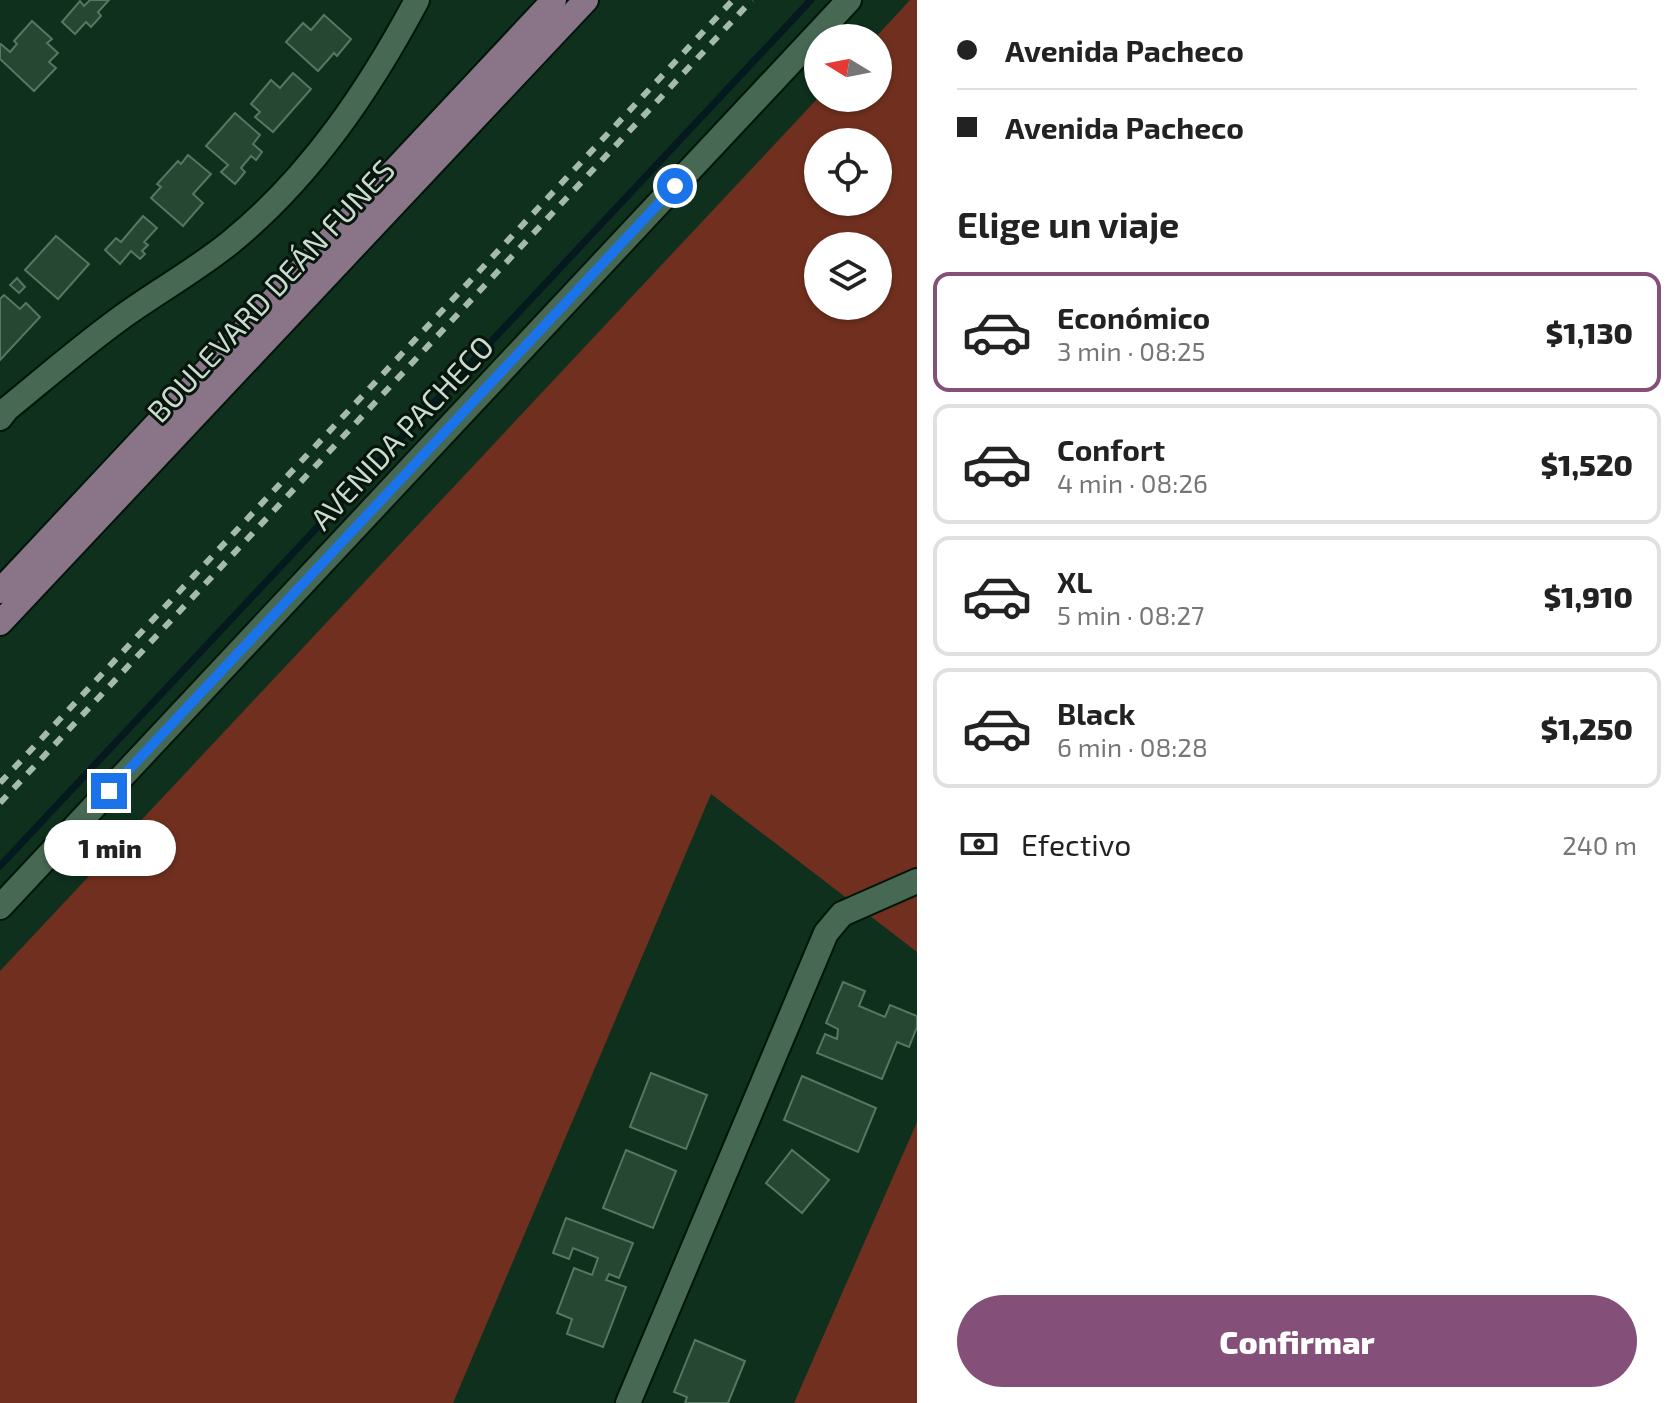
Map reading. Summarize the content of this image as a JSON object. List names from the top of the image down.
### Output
{
  "streets": {
    "main road": ["BOULEVARD DEÁN FUNES"],
    "street": ["AVENIDA PACHECO"]
  },
  "north": "left",
  "page": {
    "banner": ["Avenida Pacheco", "Avenida Pacheco"],
    "heading": "Elige un viaje",
    "list": [
      {
        "name": "Económico",
        "note": "3 min · 08:25",
        "value": "$1,130"
      },
      {
        "name": "Confort",
        "note": "4 min · 08:26",
        "value": "$1,520"
      },
      {
        "name": "XL",
        "note": "5 min · 08:27",
        "value": "$1,910"
      },
      {
        "name": "Black",
        "note": "6 min · 08:28",
        "value": "$1,250"
      }
    ],
    "pay": ["Efectivo", "240 m"],
    "bubble": "1 min",
    "buttons": "Confirmar"
  }
}
